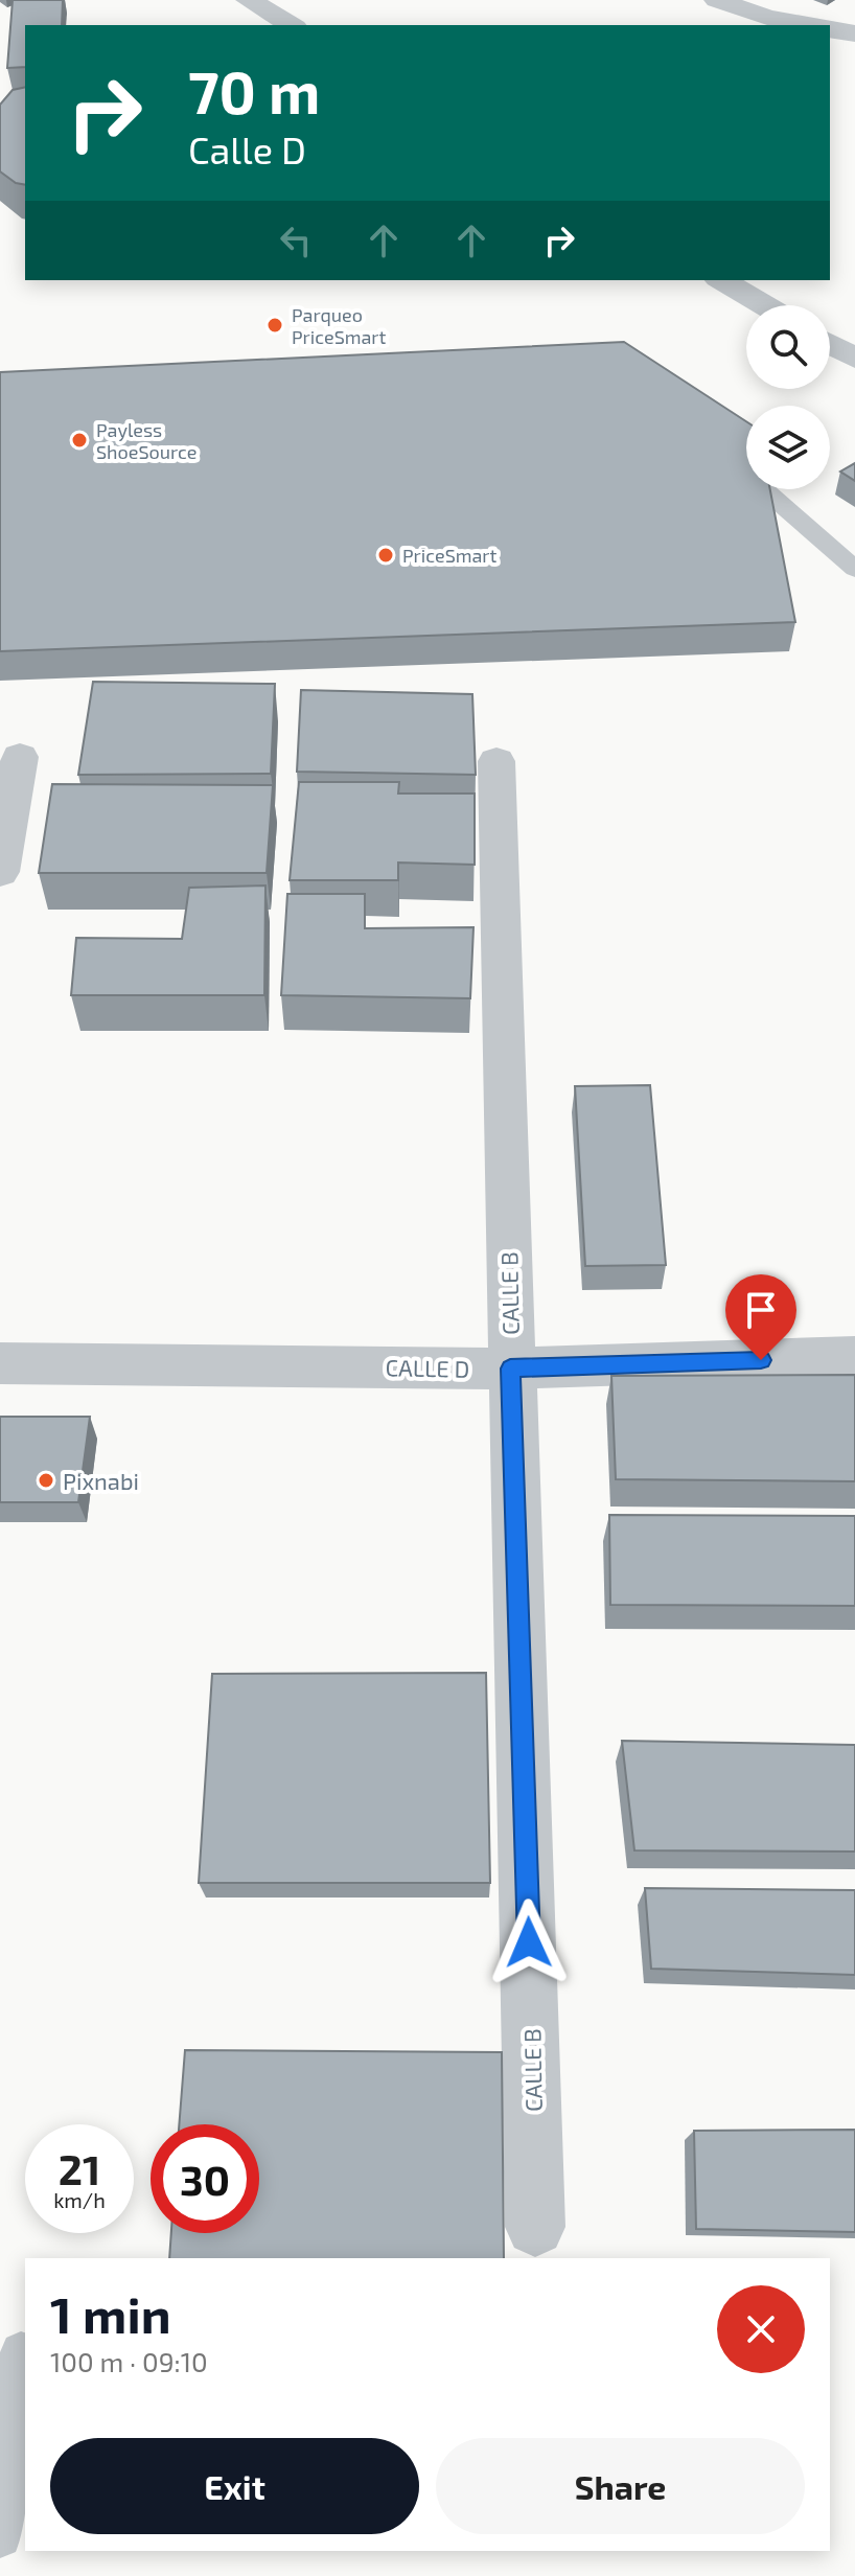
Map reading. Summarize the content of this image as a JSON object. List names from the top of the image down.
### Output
{
  "streets": {
    "street": ["CALLE B", "CALLE D"]
  },
  "crossings": [
    ["CALLE B", "CALLE D"]
  ],
  "places": [
    "Parqueo PriceSmart",
    "Payless ShoeSource",
    "PriceSmart",
    "Pixnabi"
  ],
  "page": {
    "turn": ["70 m", "Calle D"],
    "speed": "21 km/h",
    "limit": "30",
    "heading": ["1 min", "100 m · 09:10"],
    "buttons": ["Exit", "Share"]
  }
}
